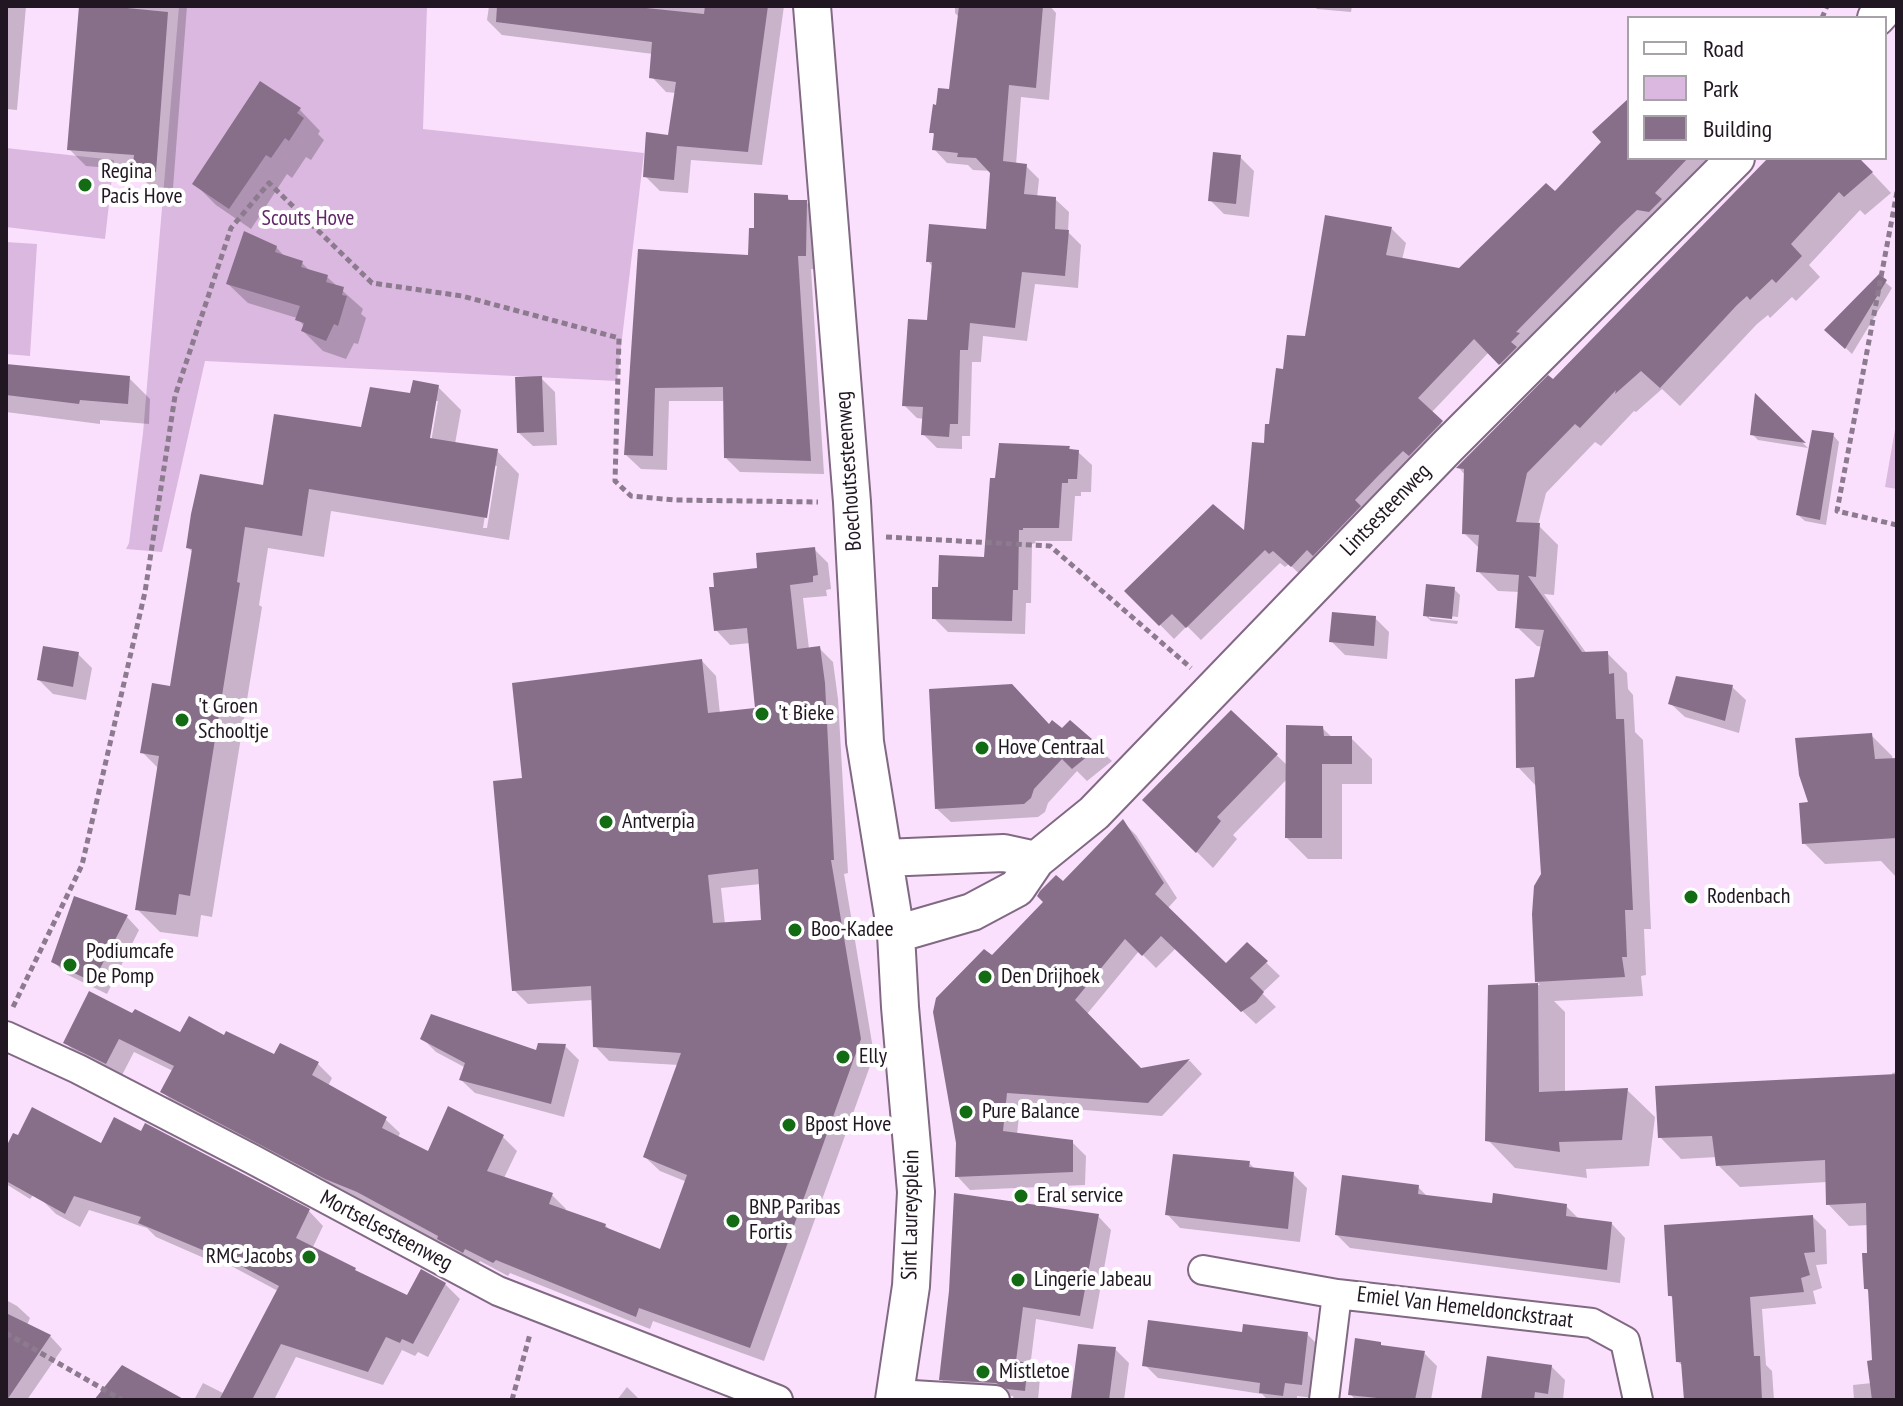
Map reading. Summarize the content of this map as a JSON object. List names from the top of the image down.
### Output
{
  "streets": {
    "street": [
      "Boechoutsesteenweg",
      "Lintsesteenweg",
      "Sint Laureysplein",
      "Mortselsesteenweg",
      "Emiel Van Hemeldonckstraat"
    ]
  },
  "crossings": [
    ["Boechoutsesteenweg", "Lintsesteenweg"],
    ["Boechoutsesteenweg", "Sint Laureysplein"],
    ["Lintsesteenweg", "Sint Laureysplein"]
  ],
  "parks": ["Scouts Hove"],
  "places": [
    "Regina Pacis Hove",
    "'t Bieke",
    "'t Groen Schooltje",
    "Hove Centraal",
    "Antverpia",
    "Rodenbach",
    "Boo-Kadee",
    "Podiumcafe De Pomp",
    "Den Drijhoek",
    "Elly",
    "Pure Balance",
    "Bpost Hove",
    "Eral service",
    "BNP Paribas Fortis",
    "RMC Jacobs",
    "Lingerie Jabeau",
    "Mistletoe"
  ],
  "legend": ["Road", "Park", "Building"]
}
